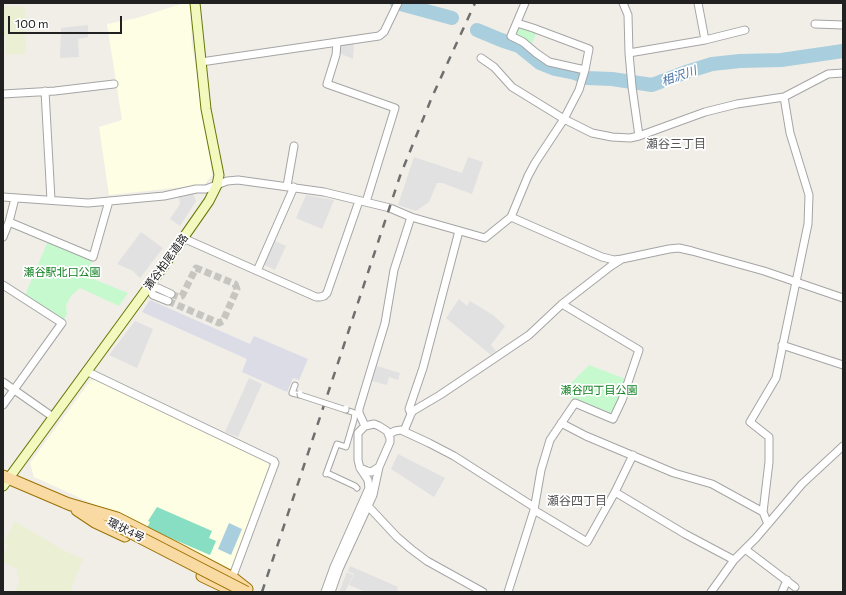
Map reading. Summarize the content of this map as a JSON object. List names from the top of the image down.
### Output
{
  "streets": {
    "main road": ["瀬谷柏尾道路", "環状4号"]
  },
  "crossings": [
    ["瀬谷柏尾道路", "環状4号"]
  ],
  "districts": ["瀬谷三丁目", "瀬谷四丁目"],
  "water": ["相沢川"],
  "parks": ["瀬谷駅北口公園", "瀬谷四丁目公園"],
  "scale_bar": "100 m"
}
